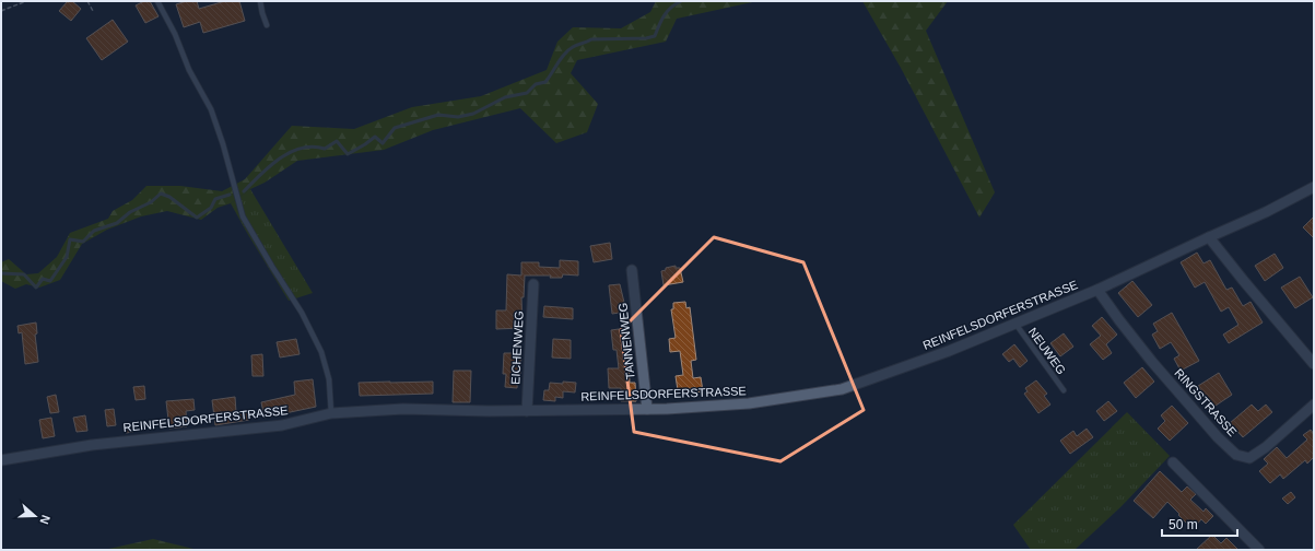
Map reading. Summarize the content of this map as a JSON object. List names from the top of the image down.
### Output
{
  "streets": {
    "street": [
      "REINFELSDORFERSTRASSE",
      "TANNENWEG",
      "EICHENWEG",
      "RINGSTRASSE"
    ],
    "lane": ["NEUWEG"]
  },
  "crossings": [
    ["REINFELSDORFERSTRASSE", "TANNENWEG"],
    ["REINFELSDORFERSTRASSE", "EICHENWEG"],
    ["REINFELSDORFERSTRASSE", "NEUWEG"],
    ["REINFELSDORFERSTRASSE", "RINGSTRASSE"]
  ],
  "scale_bar": "50 m",
  "north": "right"
}
